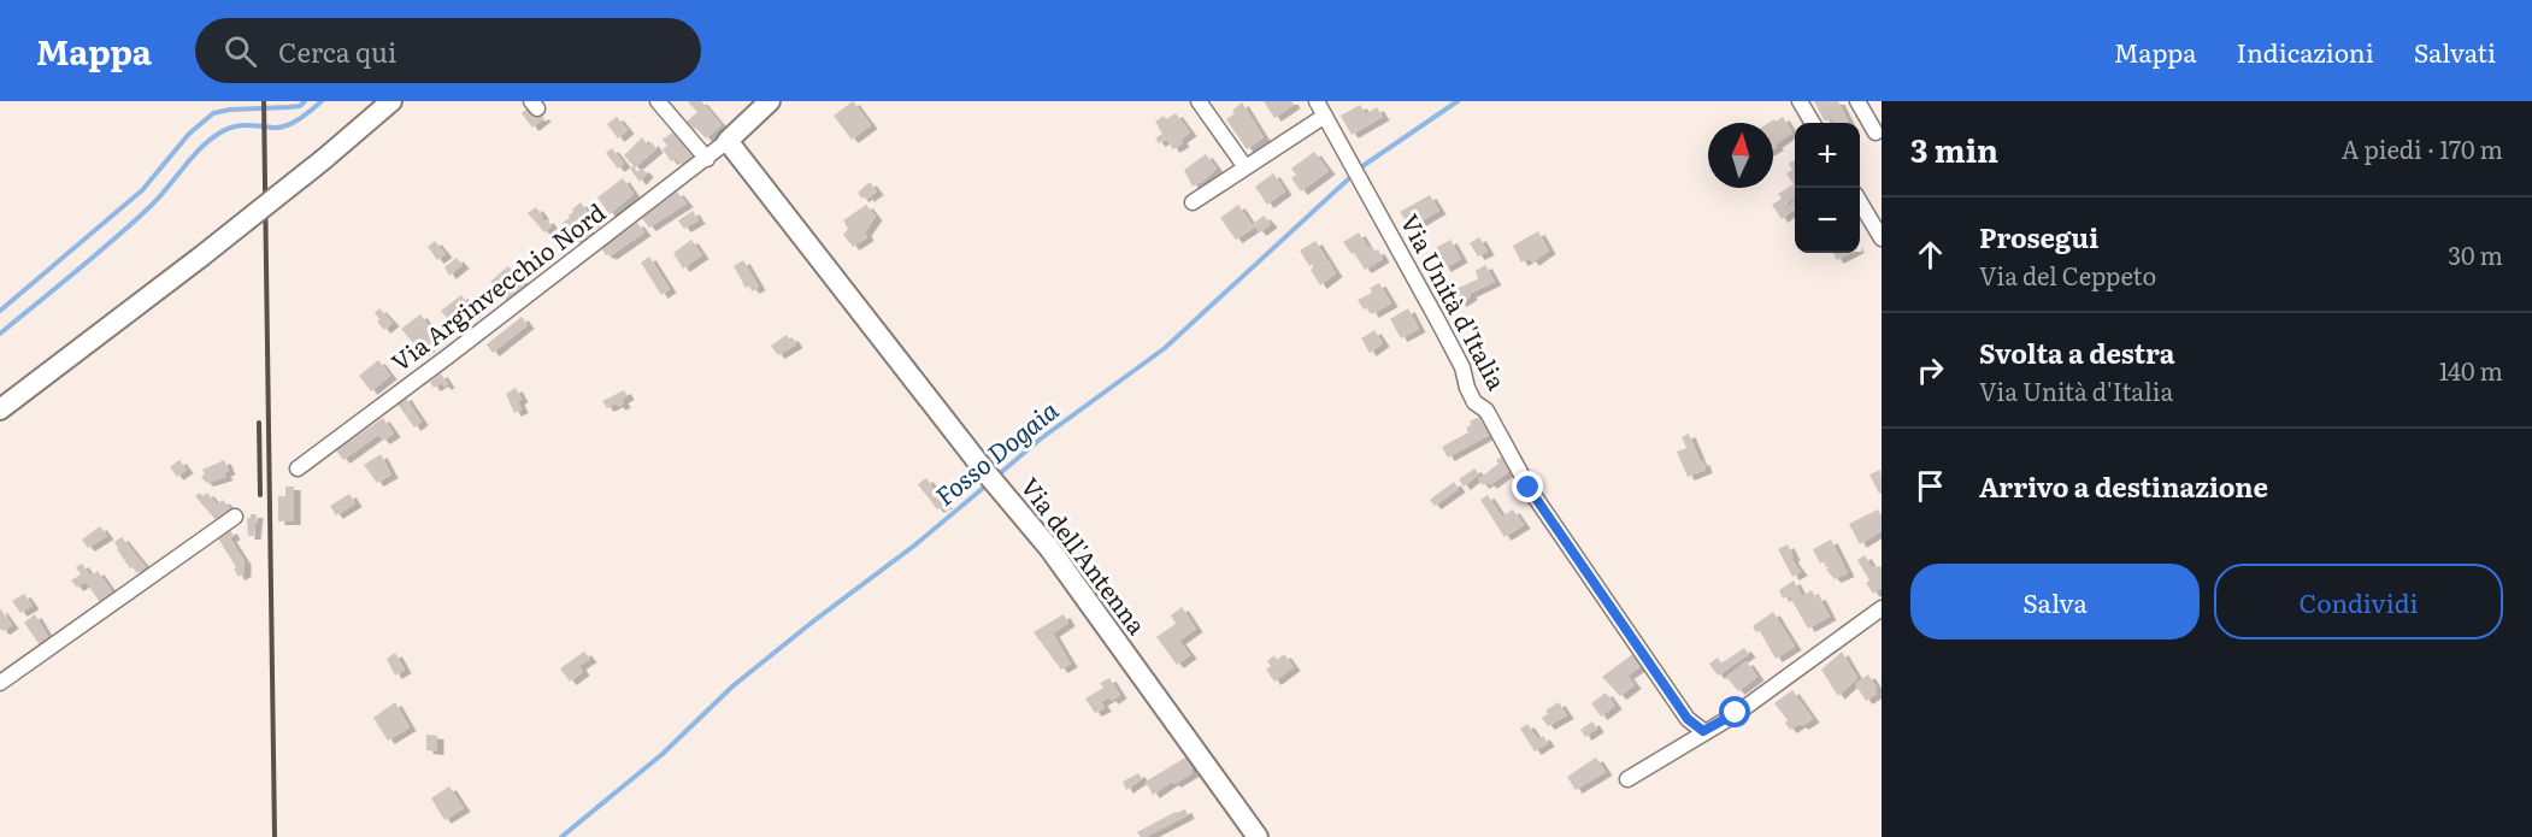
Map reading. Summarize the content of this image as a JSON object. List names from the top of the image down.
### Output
{
  "streets": {
    "street": ["Via Arginvecchio Nord", "Via Unità d'Italia", "Via dell'Antenna"]
  },
  "crossings": [
    ["Via Arginvecchio Nord", "Via dell'Antenna"]
  ],
  "water": ["Fosso Dogaia"],
  "north": "top",
  "page": {
    "header": "Mappa",
    "search": "Cerca qui",
    "nav": ["Mappa", "Indicazioni", "Salvati"],
    "heading": ["3 min", "A piedi · 170 m"],
    "map_buttons": ["+", "−"],
    "list": [
      ["Prosegui", "Via del Ceppeto", "30 m"],
      ["Svolta a destra", "Via Unità d'Italia", "140 m"],
      "Arrivo a destinazione"
    ],
    "buttons": ["Salva", "Condividi"]
  }
}
